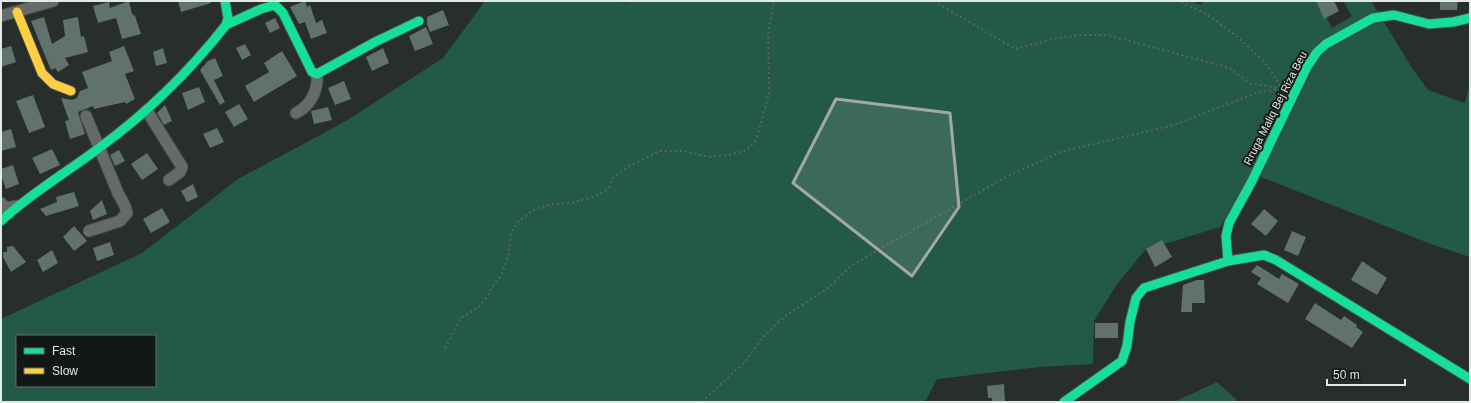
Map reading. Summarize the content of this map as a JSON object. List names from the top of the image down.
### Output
{
  "streets": {
    "street": ["Rruga Maliq Bej Riza Beu"]
  },
  "legend": ["Fast", "Slow"],
  "scale_bar": "50 m"
}
